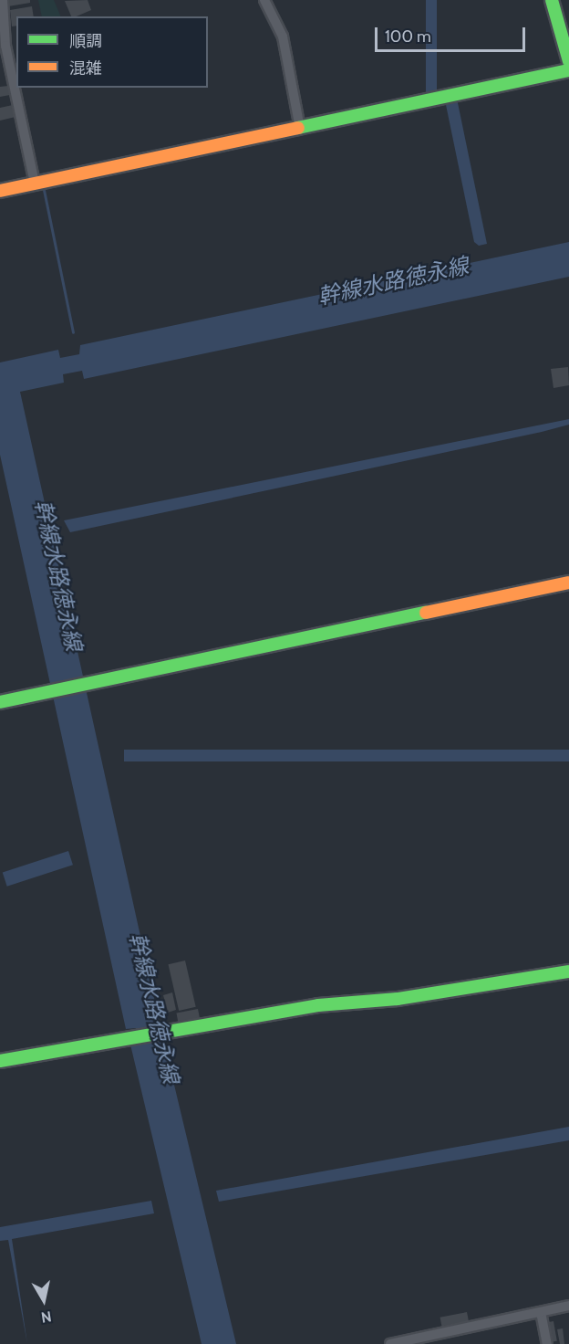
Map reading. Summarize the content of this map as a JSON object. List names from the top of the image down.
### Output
{
  "water": ["幹線水路徳永線"],
  "legend": ["順調", "混雑"],
  "scale_bar": "100 m",
  "north": "bottom"
}
